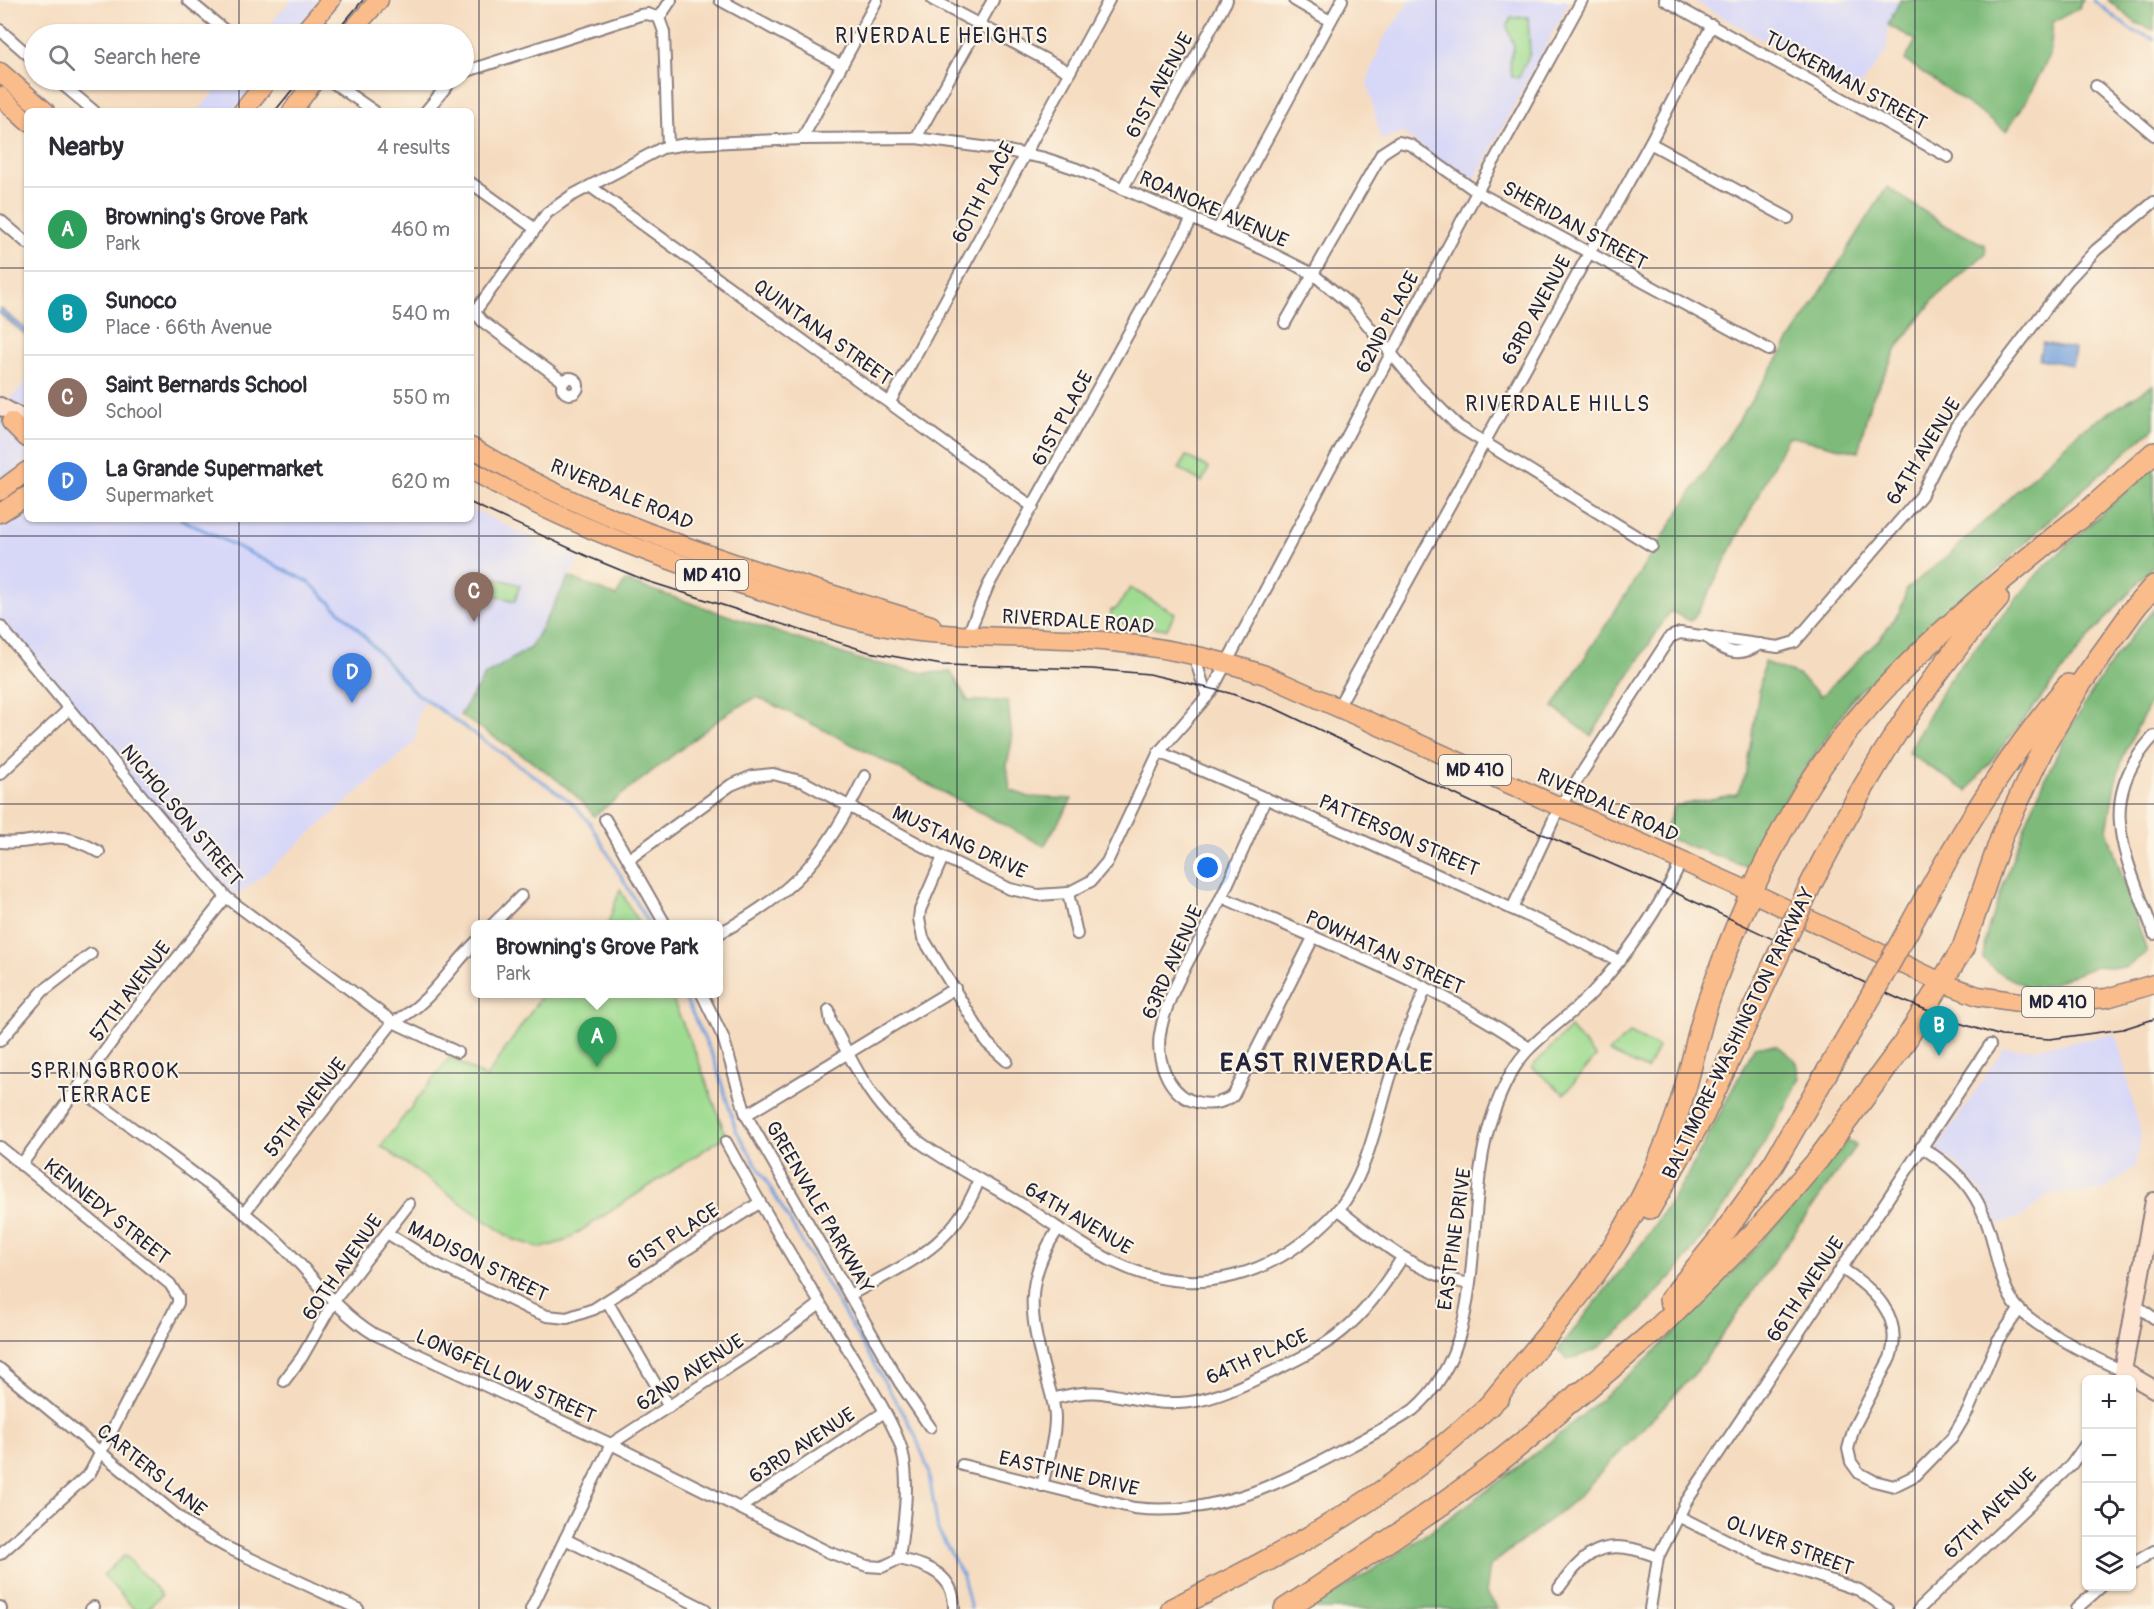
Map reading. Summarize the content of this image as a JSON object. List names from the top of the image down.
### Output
{
  "streets": {
    "highway": ["BALTIMORE-WASHINGTON PARKWAY"],
    "main road": ["RIVERDALE ROAD", "MD 410"],
    "street": [
      "TUCKERMAN STREET",
      "61ST AVENUE",
      "60TH PLACE",
      "ROANOKE AVENUE",
      "SHERIDAN STREET",
      "63RD AVENUE",
      "62ND PLACE",
      "QUINTANA STREET",
      "61ST PLACE",
      "64TH AVENUE",
      "NICHOLSON STREET",
      "PATTERSON STREET",
      "MUSTANG DRIVE",
      "POWHATAN STREET",
      "57TH AVENUE",
      "59TH AVENUE",
      "GREENVALE PARKWAY",
      "KENNEDY STREET",
      "EASTPINE DRIVE",
      "MADISON STREET",
      "60TH AVENUE",
      "66TH AVENUE",
      "64TH PLACE",
      "62ND AVENUE",
      "LONGFELLOW STREET",
      "CARTERS LANE",
      "67TH AVENUE",
      "OLIVER STREET"
    ]
  },
  "crossings": [
    ["TUCKERMAN STREET", "63RD AVENUE"],
    ["61ST AVENUE", "ROANOKE AVENUE"],
    ["60TH PLACE", "ROANOKE AVENUE"],
    ["60TH PLACE", "QUINTANA STREET"],
    ["ROANOKE AVENUE", "SHERIDAN STREET"],
    ["ROANOKE AVENUE", "63RD AVENUE"],
    ["ROANOKE AVENUE", "62ND PLACE"],
    ["ROANOKE AVENUE", "61ST PLACE"],
    ["SHERIDAN STREET", "63RD AVENUE"],
    ["SHERIDAN STREET", "62ND PLACE"],
    ["63RD AVENUE", "RIVERDALE ROAD"],
    ["63RD AVENUE", "PATTERSON STREET"],
    ["63RD AVENUE", "POWHATAN STREET"],
    ["63RD AVENUE", "LONGFELLOW STREET"],
    ["62ND PLACE", "RIVERDALE ROAD"],
    ["62ND PLACE", "MUSTANG DRIVE"],
    ["QUINTANA STREET", "61ST PLACE"],
    ["61ST PLACE", "RIVERDALE ROAD"],
    ["61ST PLACE", "MADISON STREET"],
    ["64TH AVENUE", "RIVERDALE ROAD"],
    ["64TH AVENUE", "POWHATAN STREET"],
    ["RIVERDALE ROAD", "MUSTANG DRIVE"],
    ["RIVERDALE ROAD", "EASTPINE DRIVE"],
    ["NICHOLSON STREET", "57TH AVENUE"],
    ["NICHOLSON STREET", "59TH AVENUE"],
    ["PATTERSON STREET", "MUSTANG DRIVE"],
    ["PATTERSON STREET", "EASTPINE DRIVE"],
    ["POWHATAN STREET", "EASTPINE DRIVE"],
    ["57TH AVENUE", "KENNEDY STREET"],
    ["57TH AVENUE", "LONGFELLOW STREET"],
    ["59TH AVENUE", "LONGFELLOW STREET"],
    ["KENNEDY STREET", "CARTERS LANE"],
    ["MADISON STREET", "60TH AVENUE"],
    ["60TH AVENUE", "LONGFELLOW STREET"],
    ["66TH AVENUE", "OLIVER STREET"],
    ["62ND AVENUE", "LONGFELLOW STREET"]
  ],
  "districts": [
    "RIVERDALE HEIGHTS",
    "RIVERDALE HILLS",
    "EAST RIVERDALE",
    "SPRINGBROOK TERRACE"
  ],
  "page": {
    "search": "Search here",
    "heading": ["Nearby", "4 results"],
    "list": [
      {
        "mark": "A",
        "name": "Browning's Grove Park",
        "note": "Park",
        "value": "460 m"
      },
      {
        "mark": "B",
        "name": "Sunoco",
        "note": "Place · 66th Avenue",
        "value": "540 m"
      },
      {
        "mark": "C",
        "name": "Saint Bernards School",
        "note": "School",
        "value": "550 m"
      },
      {
        "mark": "D",
        "name": "La Grande Supermarket",
        "note": "Supermarket",
        "value": "620 m"
      }
    ],
    "pins": [
      "C",
      "D",
      "B",
      "A"
    ],
    "popup": ["Browning's Grove Park", "Park"],
    "map_buttons": ["+", "−"]
  }
}
